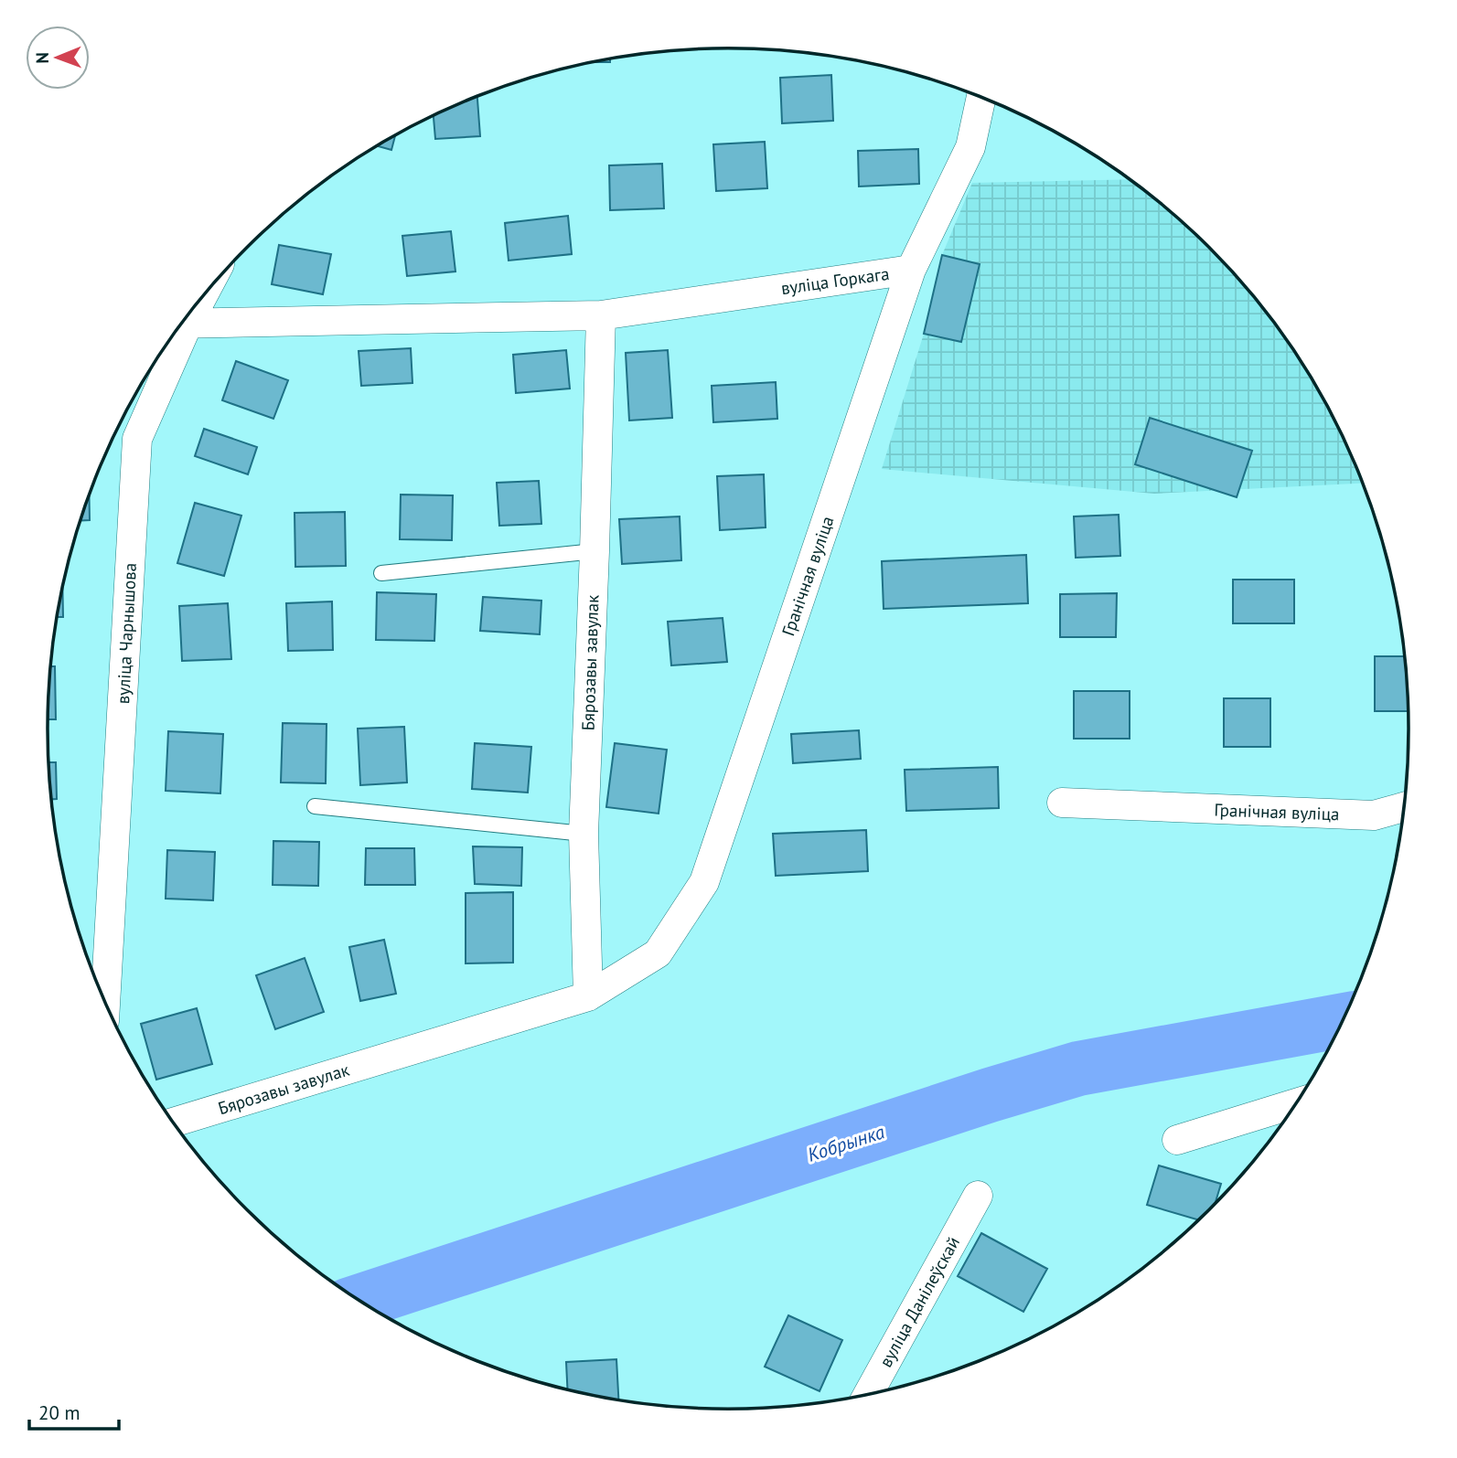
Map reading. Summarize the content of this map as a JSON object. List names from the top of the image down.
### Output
{
  "streets": {
    "street": [
      "вуліца Горкага",
      "Гранічная вуліца",
      "вуліца Чарнышова",
      "Бярозавы завулак",
      "вуліца Данілеўскай"
    ]
  },
  "crossings": [
    ["вуліца Горкага", "Гранічная вуліца"],
    ["вуліца Горкага", "Бярозавы завулак"],
    ["Гранічная вуліца", "Бярозавы завулак"]
  ],
  "water": ["Кобрынка"],
  "scale_bar": "20 m",
  "north": "left"
}
